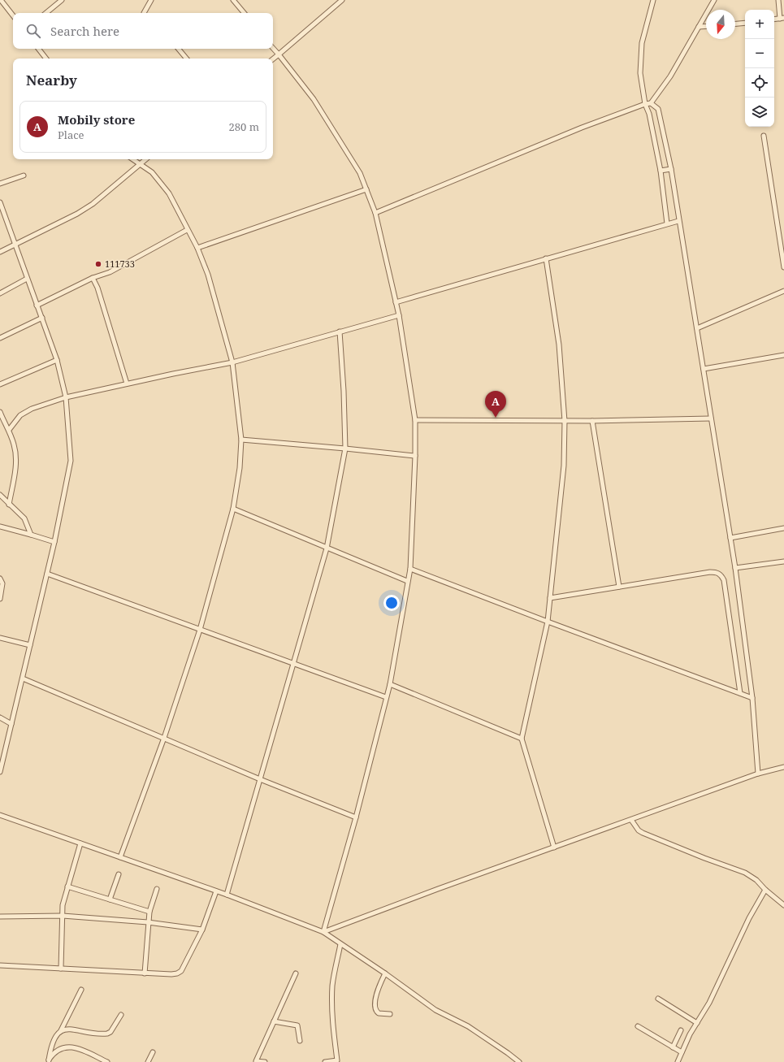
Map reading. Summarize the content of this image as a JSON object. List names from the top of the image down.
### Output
{
  "places": ["111733"],
  "north": "bottom",
  "page": {
    "map_buttons": ["+", "−"],
    "search": "Search here",
    "heading": "Nearby",
    "list": [
      {
        "mark": "A",
        "name": "Mobily store",
        "note": "Place",
        "value": "280 m"
      }
    ],
    "pins": "A"
  }
}
